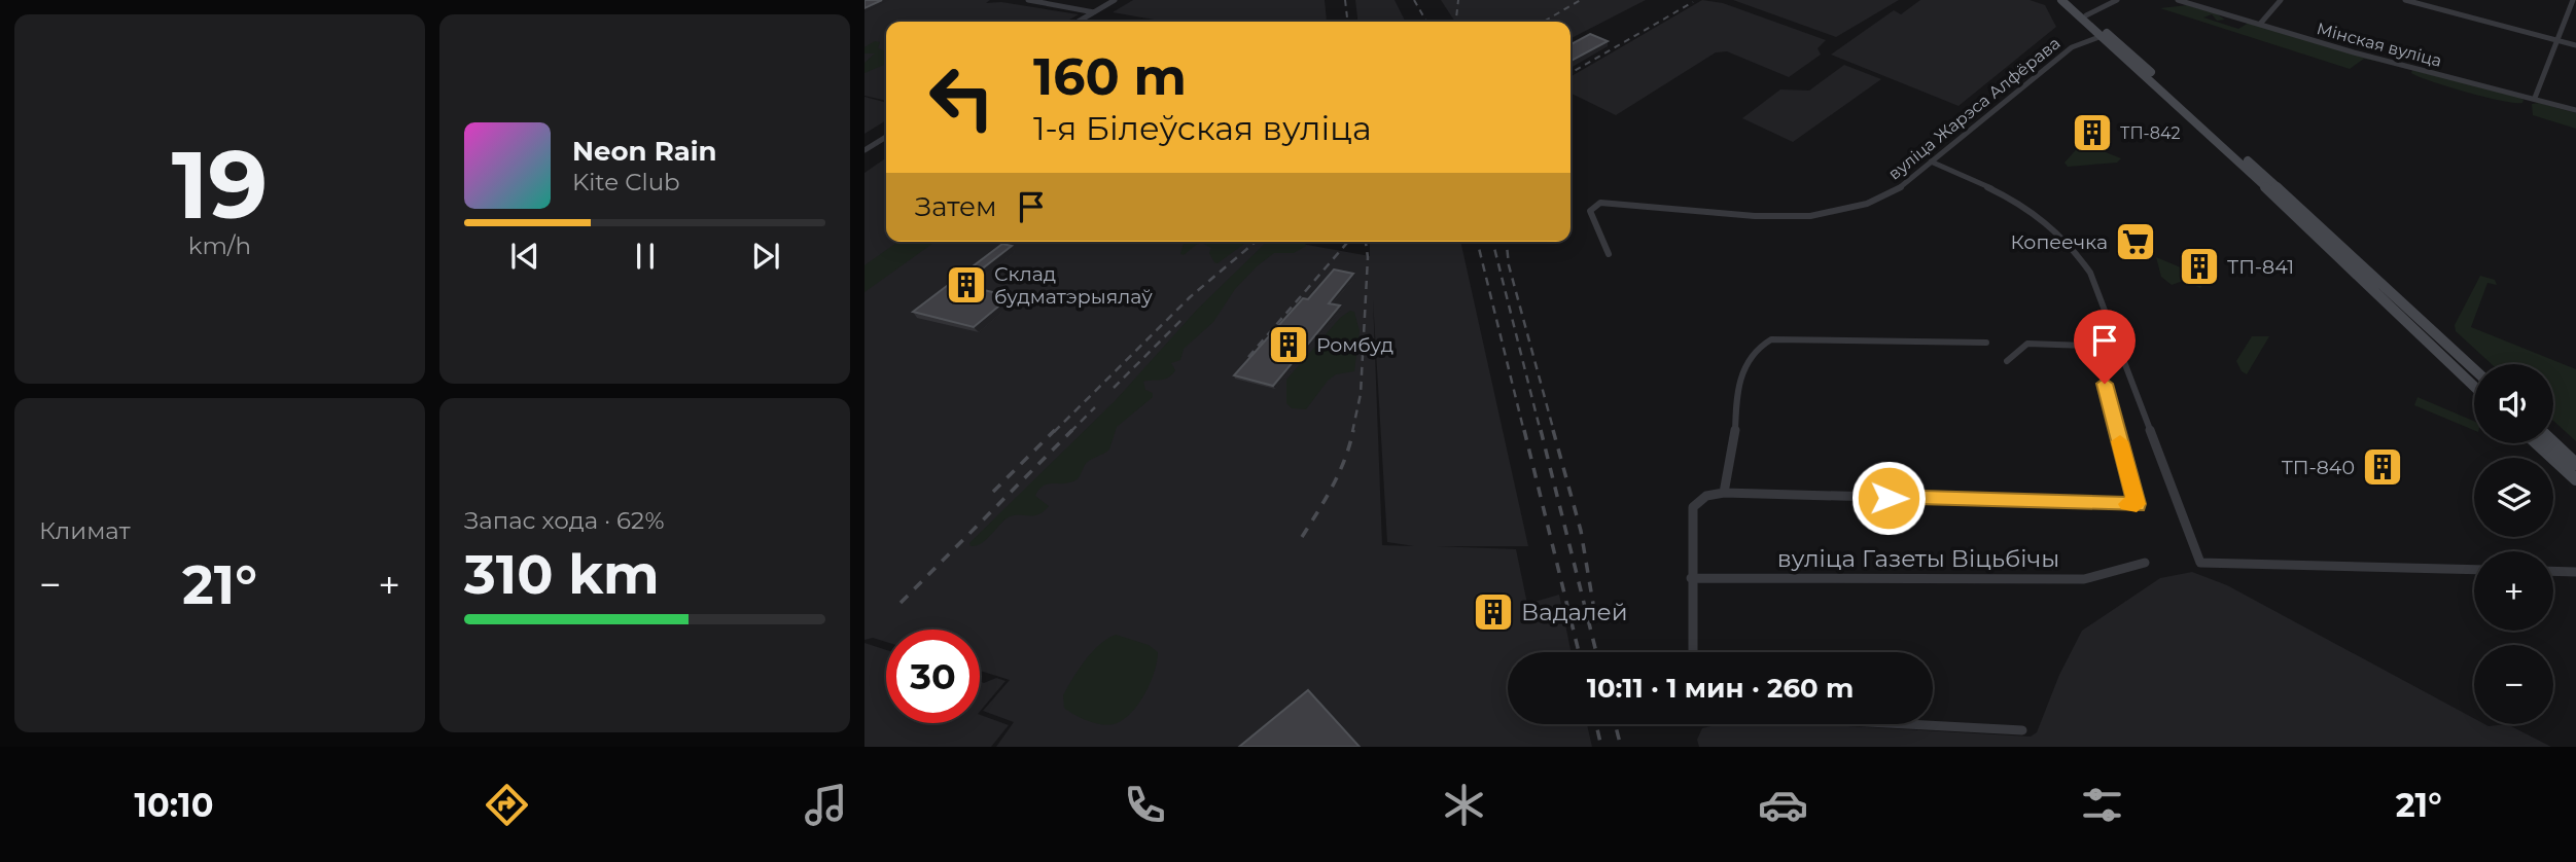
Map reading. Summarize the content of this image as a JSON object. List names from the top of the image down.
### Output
{
  "streets": {
    "street": ["Мінская вуліца", "вуліца Жарэса Алфёрава", "вуліца Газеты Віцьбічы"]
  },
  "places": {
    "building": [
      "ТП-842",
      "ТП-841",
      "Склад будматэрыялаў",
      "Ромбуд",
      "ТП-840",
      "Вадалей"
    ],
    "supermarket": ["Копеечка"]
  },
  "page": {
    "tile": [
      ["19", "km/h"],
      "Климат",
      ["Запас хода · 62%", "310 km"]
    ],
    "turn": ["160 m", "1-я Білеўская вуліца"],
    "song": ["Neon Rain", "Kite Club"],
    "then": "Затем",
    "map_buttons": ["+", "−"],
    "heat": ["−", "21°", "+"],
    "limit": "30",
    "trip": "10:11 · 1 мин · 260 m",
    "tabs": ["10:10", "21°"]
  }
}
